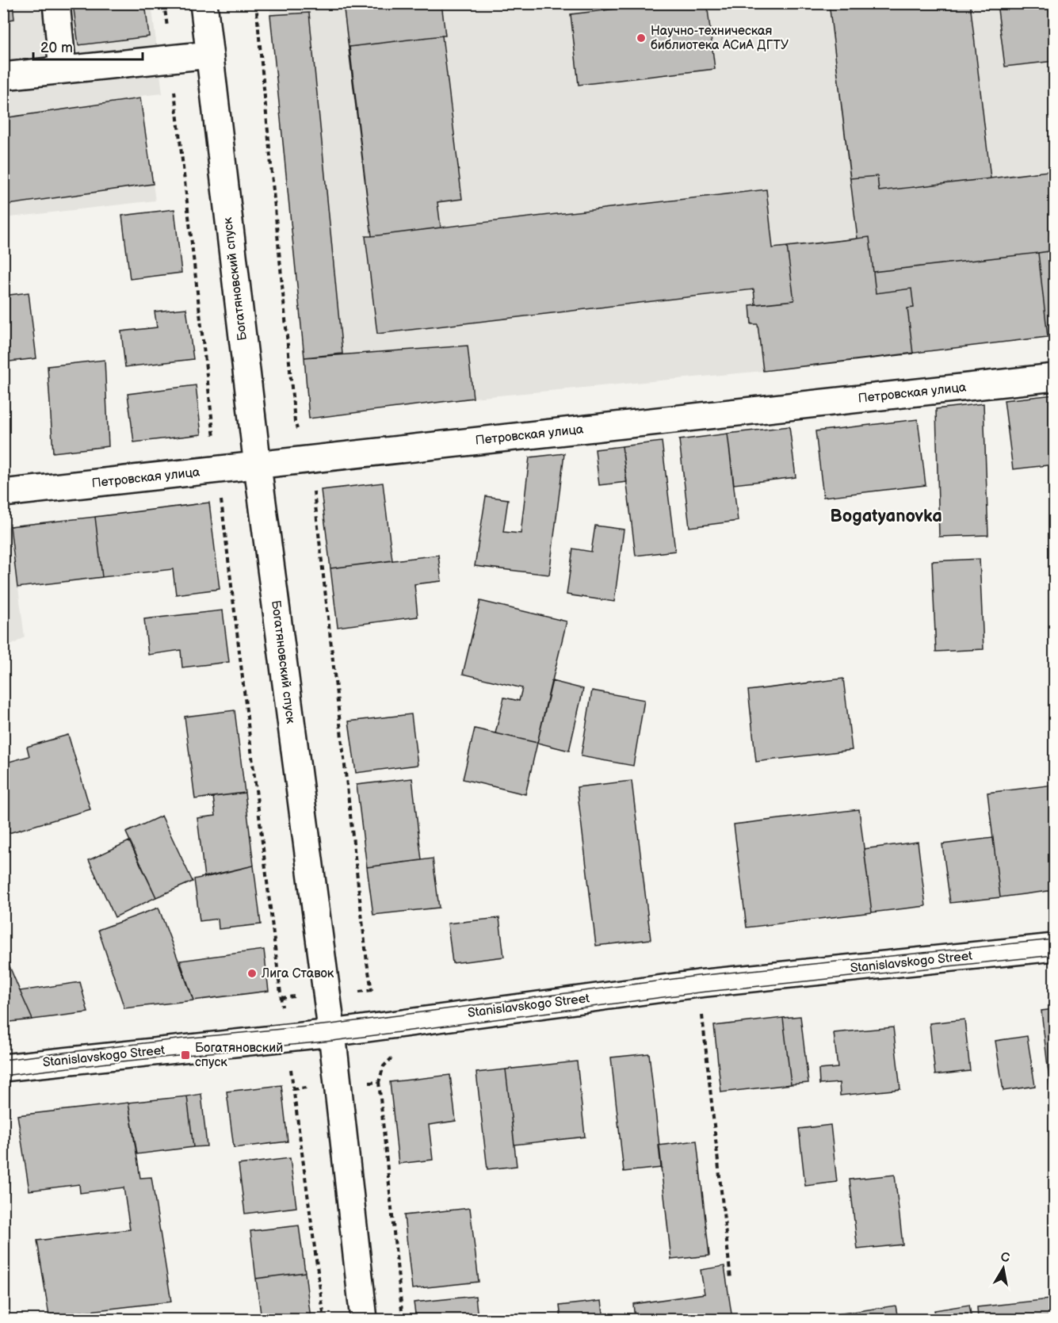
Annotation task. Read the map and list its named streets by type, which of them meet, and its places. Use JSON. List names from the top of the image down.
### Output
{
  "streets": {
    "street": ["Богатяновский спуск", "Петровская улица", "Stanislavskogo Street"]
  },
  "crossings": [
    ["Богатяновский спуск", "Петровская улица"],
    ["Богатяновский спуск", "Stanislavskogo Street"]
  ],
  "districts": ["Bogatyanovka"],
  "places": {
    "other": ["Научно-техническая библиотека АСиА ДГТУ", "Лига Ставок"],
    "transit": ["Богатяновский спуск"]
  },
  "scale_bar": "20 m",
  "north": "top"
}
